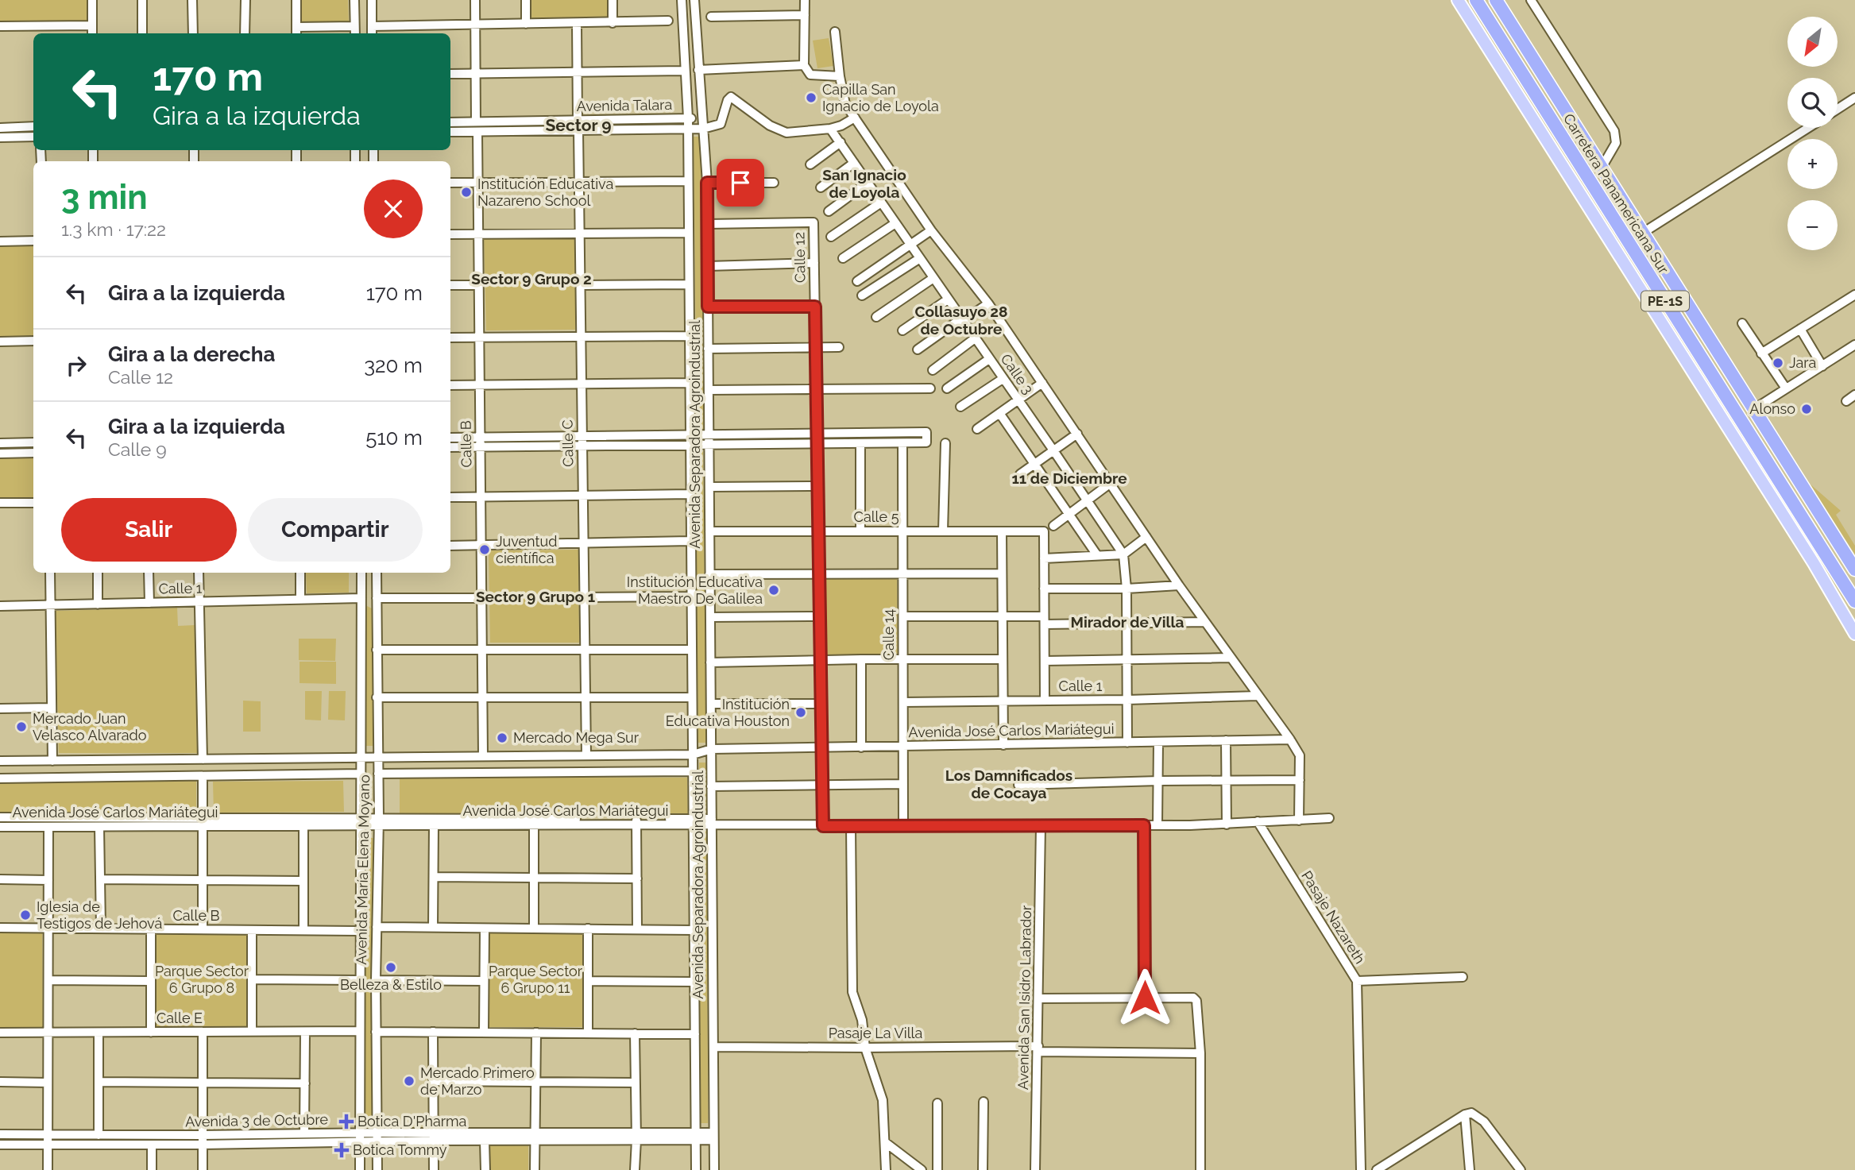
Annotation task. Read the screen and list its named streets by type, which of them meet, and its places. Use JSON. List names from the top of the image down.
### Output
{
  "streets": {
    "highway": ["Carretera Panamericana Sur", "PE-1S"],
    "street": [
      "Avenida Talara",
      "Calle 12",
      "Calle 3",
      "Avenida Separadora Agroindustrial",
      "Calle C",
      "Calle B",
      "Calle 5",
      "Calle 1",
      "Calle 14",
      "Avenida José Carlos Mariátegui",
      "Avenida María Elena Moyano",
      "Pasaje Nazareth",
      "Avenida San Isidro Labrador",
      "Calle E",
      "Pasaje La Villa",
      "Avenida 3 de Octubre"
    ]
  },
  "crossings": [
    ["Avenida Talara", "Avenida Separadora Agroindustrial"],
    ["Avenida Talara", "Calle C"],
    ["Avenida Talara", "Calle B"],
    ["Calle 12", "Avenida Separadora Agroindustrial"],
    ["Calle 12", "Calle 5"],
    ["Calle 12", "Avenida José Carlos Mariátegui"],
    ["Avenida Separadora Agroindustrial", "Calle 5"],
    ["Avenida Separadora Agroindustrial", "Avenida José Carlos Mariátegui"],
    ["Avenida Separadora Agroindustrial", "Pasaje La Villa"],
    ["Avenida Separadora Agroindustrial", "Avenida 3 de Octubre"],
    ["Calle C", "Avenida José Carlos Mariátegui"],
    ["Calle B", "Avenida José Carlos Mariátegui"],
    ["Calle B", "Avenida María Elena Moyano"],
    ["Calle 5", "Calle 14"],
    ["Calle 1", "Calle 14"],
    ["Calle 1", "Avenida María Elena Moyano"],
    ["Calle 14", "Avenida José Carlos Mariátegui"],
    ["Avenida José Carlos Mariátegui", "Avenida María Elena Moyano"],
    ["Avenida José Carlos Mariátegui", "Pasaje Nazareth"],
    ["Avenida José Carlos Mariátegui", "Avenida San Isidro Labrador"],
    ["Avenida María Elena Moyano", "Calle E"],
    ["Avenida María Elena Moyano", "Avenida 3 de Octubre"],
    ["Avenida San Isidro Labrador", "Pasaje La Villa"]
  ],
  "districts": [
    "Sector 9",
    "San Ignacio de Loyola",
    "Sector 9 Grupo 2",
    "Collasuyo 28 de Octubre",
    "11 de Diciembre",
    "Sector 9 Grupo 1",
    "Mirador de Villa",
    "Los Damnificados de Cocaya"
  ],
  "parks": ["Parque Sector 6 Grupo 8", "Parque Sector 6 Grupo 11"],
  "places": {
    "other": [
      "Capilla San Ignacio de Loyola",
      "Institución Educativa Nazareno School",
      "Jara",
      "Alonso",
      "Juventud científica",
      "Institución Educativa Maestro De Galilea",
      "Institución Educativa Houston",
      "Mercado Juan Velasco Alvarado",
      "Mercado Mega Sur",
      "Iglesia de Testigos de Jehová",
      "Belleza & Estilo",
      "Mercado Primero de Marzo"
    ],
    "health": ["Botica D'Pharma", "Botica Tommy"]
  },
  "north": "bottom left",
  "page": {
    "map_buttons": ["+", "−"],
    "turn": ["170 m", "Gira a la izquierda"],
    "heading": ["3 min", "1.3 km · 17:22"],
    "list": [
      {
        "name": "Gira a la izquierda",
        "value": "170 m"
      },
      {
        "name": "Gira a la derecha",
        "note": "Calle 12",
        "value": "320 m"
      },
      {
        "name": "Gira a la izquierda",
        "note": "Calle 9",
        "value": "510 m"
      }
    ],
    "buttons": ["Salir", "Compartir"]
  }
}
